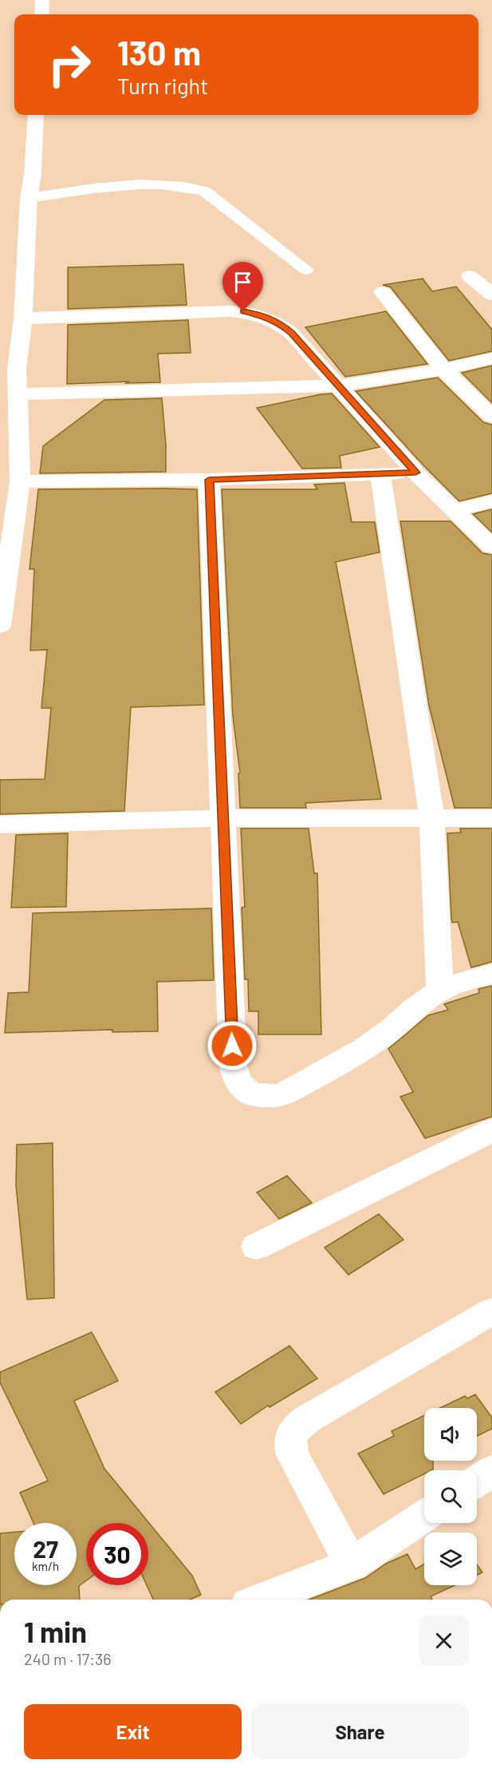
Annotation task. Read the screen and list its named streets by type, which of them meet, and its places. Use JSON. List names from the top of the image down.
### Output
{
  "page": {
    "turn": ["130 m", "Turn right"],
    "speed": "27 km/h",
    "limit": "30",
    "heading": ["1 min", "240 m · 17:36"],
    "buttons": ["Exit", "Share"]
  }
}
